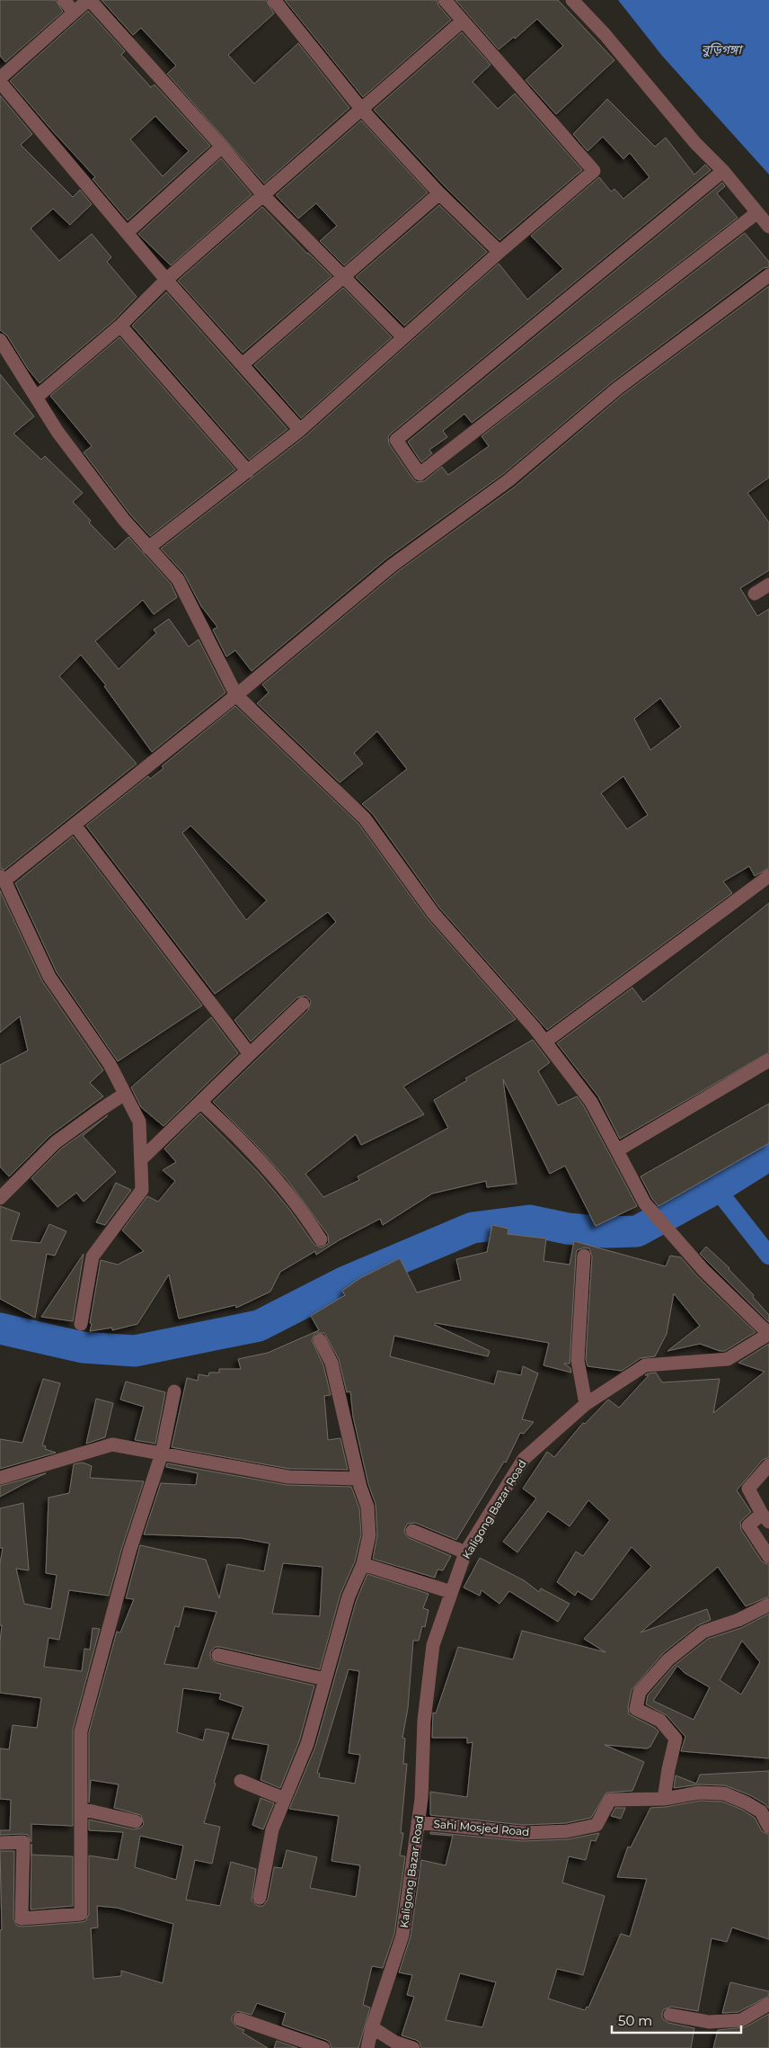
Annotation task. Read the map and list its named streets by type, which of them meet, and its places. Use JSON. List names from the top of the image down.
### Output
{
  "streets": {
    "street": ["Kaligong Bazar Road", "Sahi Mosjed Road"]
  },
  "crossings": [
    ["Kaligong Bazar Road", "Sahi Mosjed Road"]
  ],
  "water": ["বুড়িগঙ্গা"],
  "scale_bar": "50 m"
}
